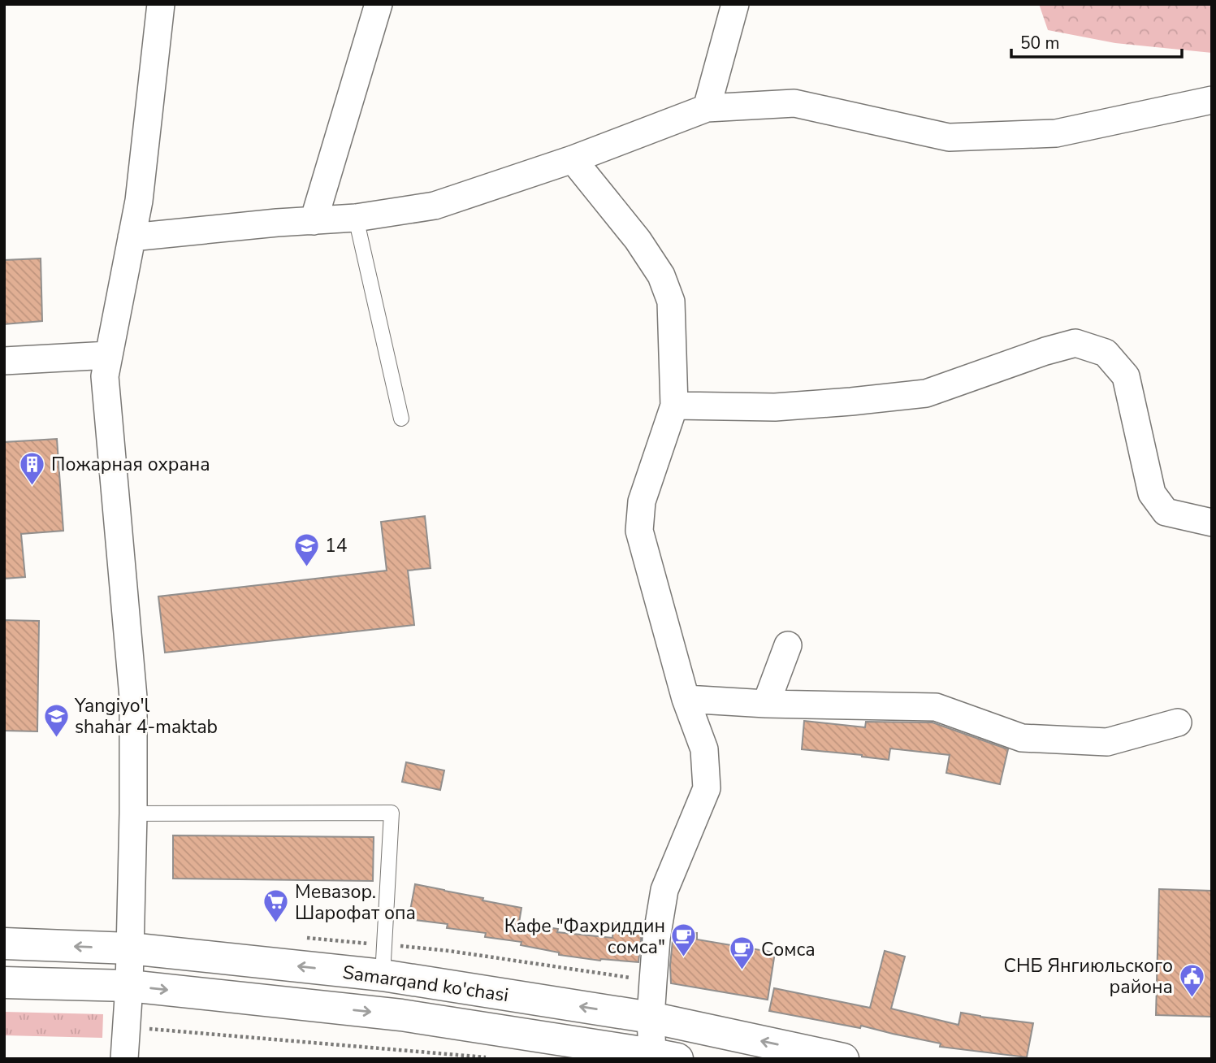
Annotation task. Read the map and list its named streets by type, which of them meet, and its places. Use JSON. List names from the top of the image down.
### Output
{
  "streets": {
    "main road": ["Samarqand ko'chasi"]
  },
  "places": {
    "building": ["Пожарная охрана"],
    "school or university": ["14", "Yangiyo'l shahar 4-maktab"],
    "supermarket": ["Мевазор. Шарофат опа"],
    "cafe": ["Кафе \"Фахриддин сомса\"", "Сомса"],
    "public building": ["СНБ Янгиюльского района"]
  },
  "scale_bar": "50 m"
}
